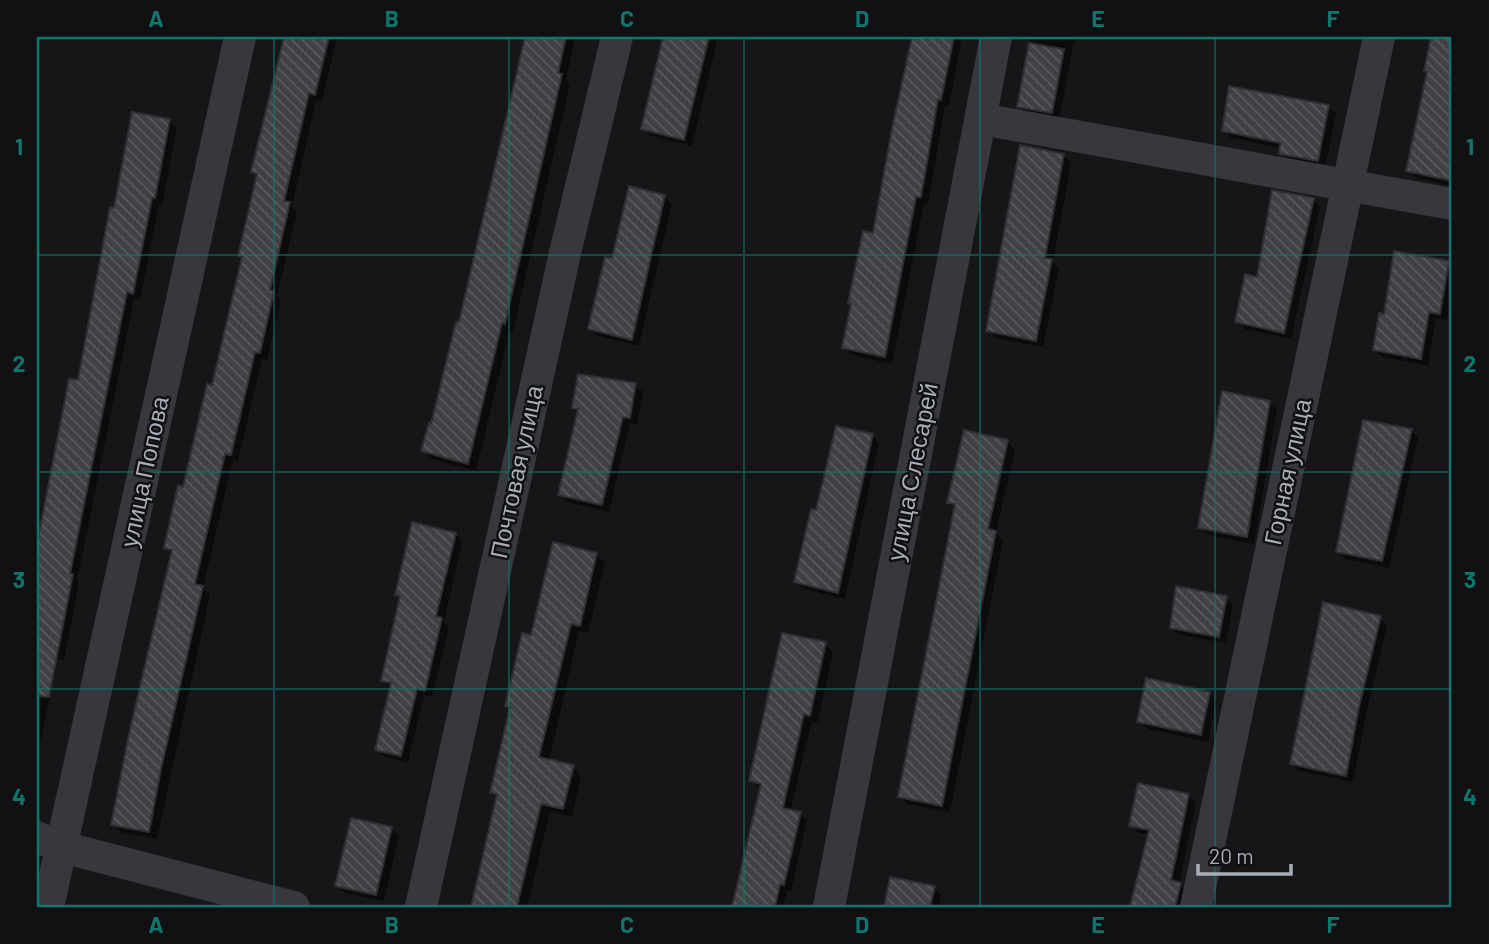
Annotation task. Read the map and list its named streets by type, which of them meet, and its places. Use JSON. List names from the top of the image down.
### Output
{
  "streets": {
    "street": [
      "улица Попова",
      "Почтовая улица",
      "улица Слесарей",
      "Горная улица"
    ]
  },
  "scale_bar": "20 m",
  "grid": {
    "columns": [
      "A",
      "B",
      "C",
      "D",
      "E",
      "F"
    ],
    "rows": [
      "1",
      "2",
      "3",
      "4"
    ]
  }
}
